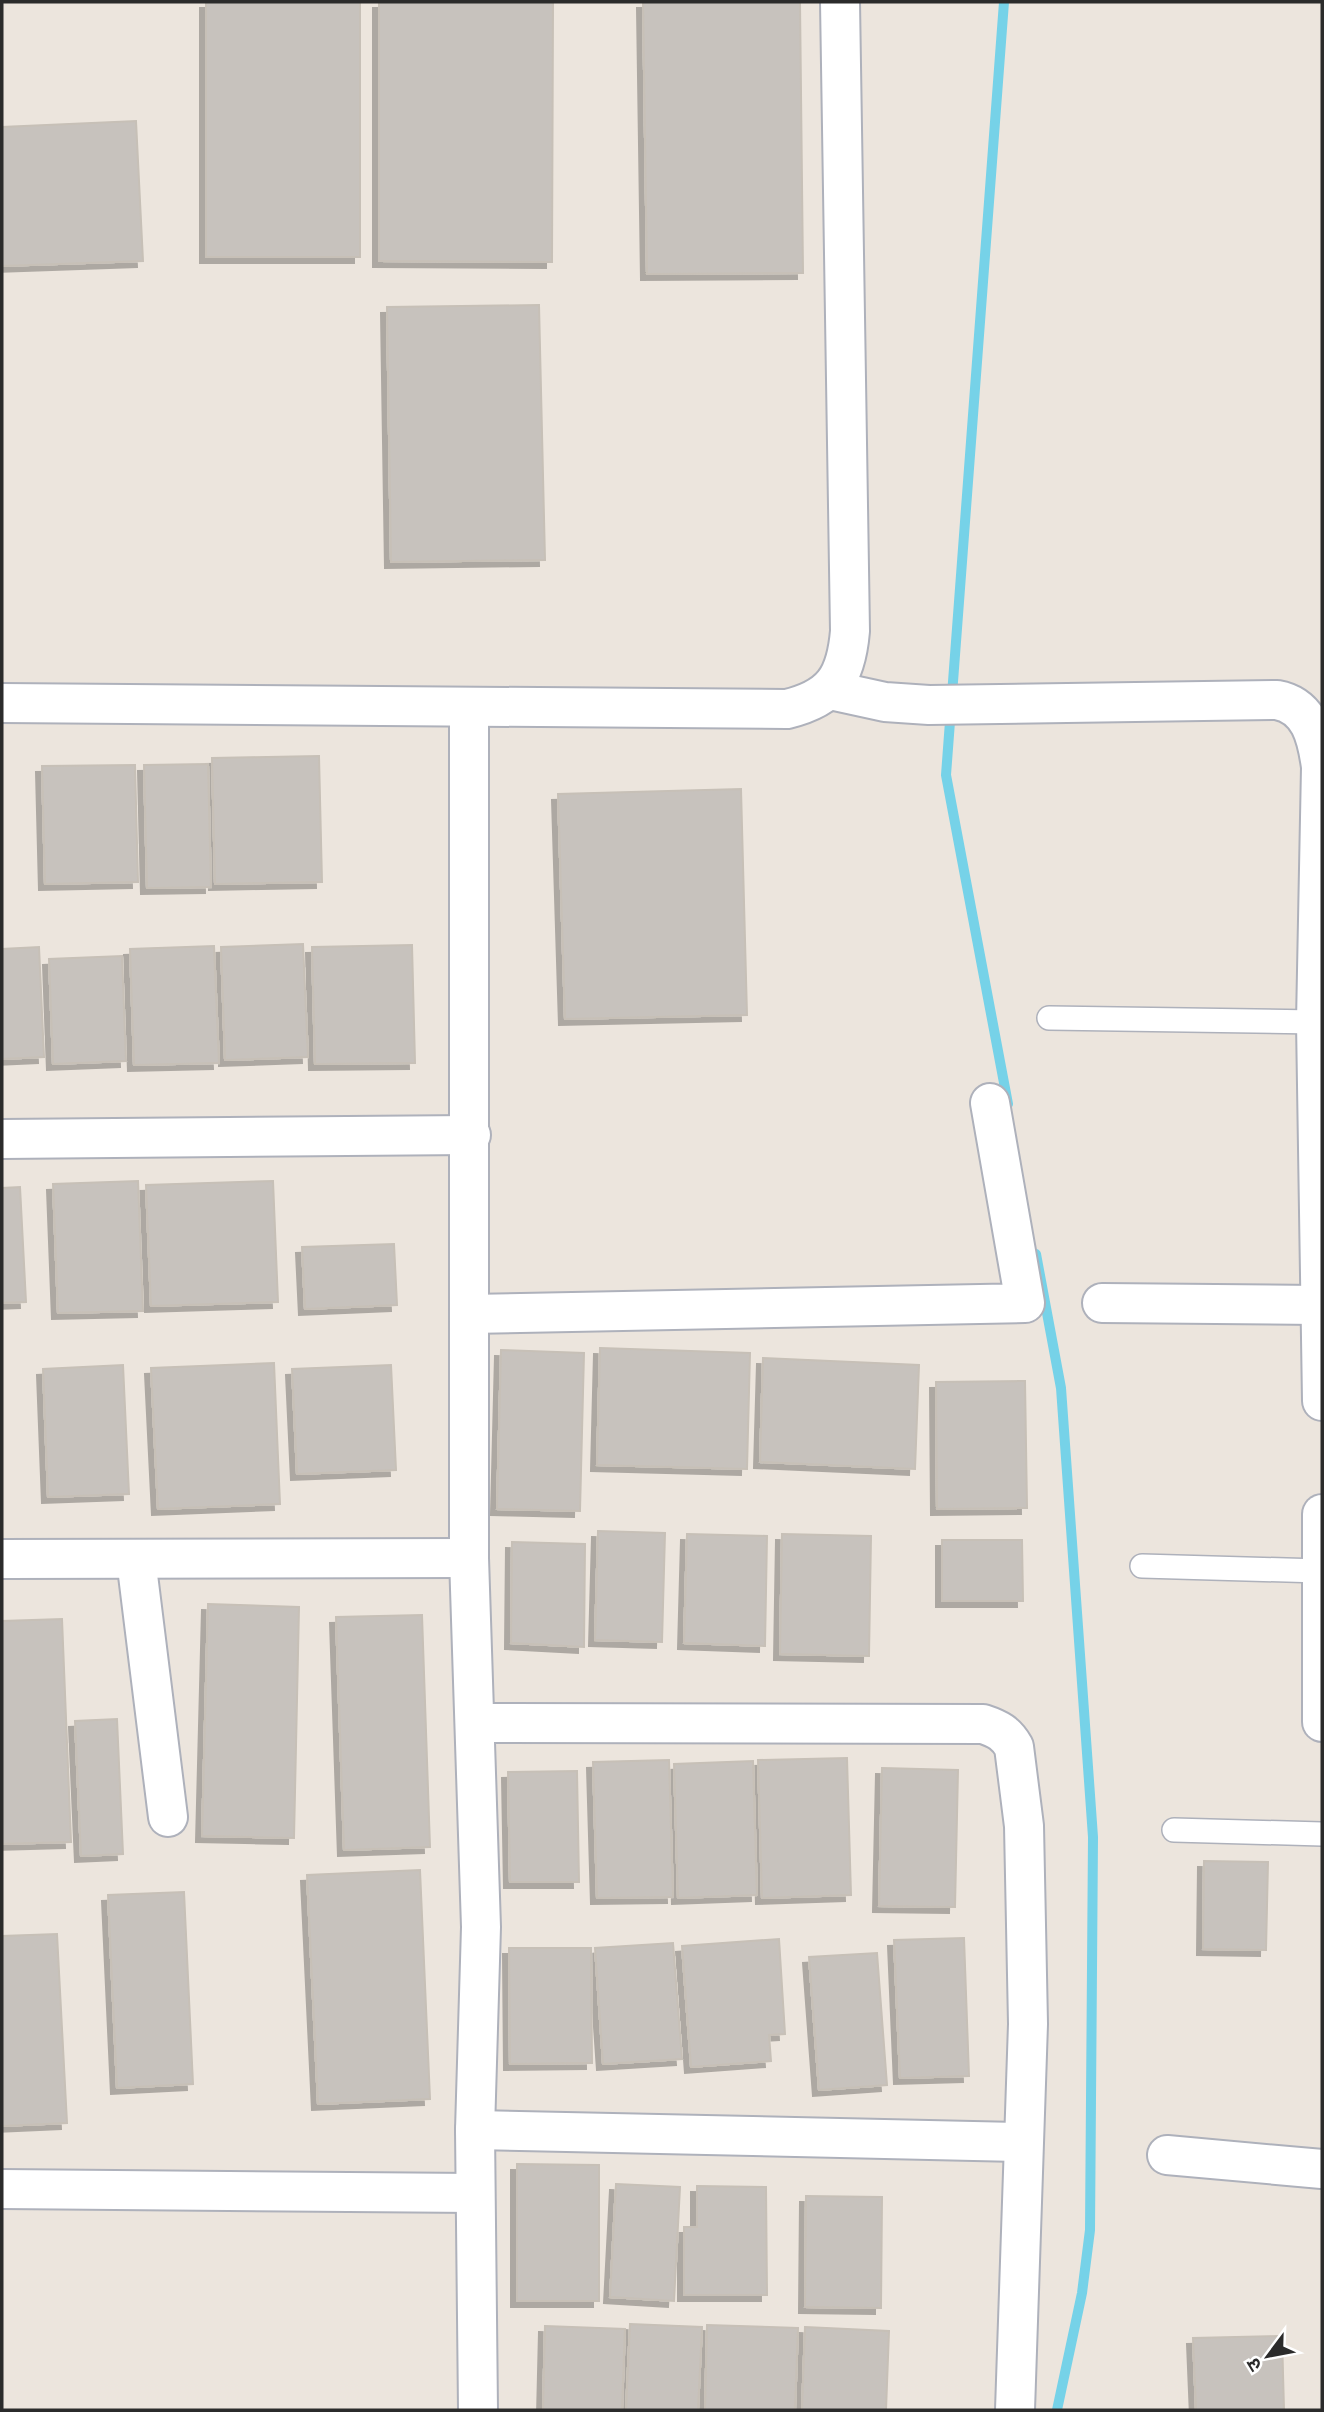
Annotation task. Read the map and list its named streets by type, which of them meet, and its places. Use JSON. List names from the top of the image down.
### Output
{
  "north": "bottom left"
}
